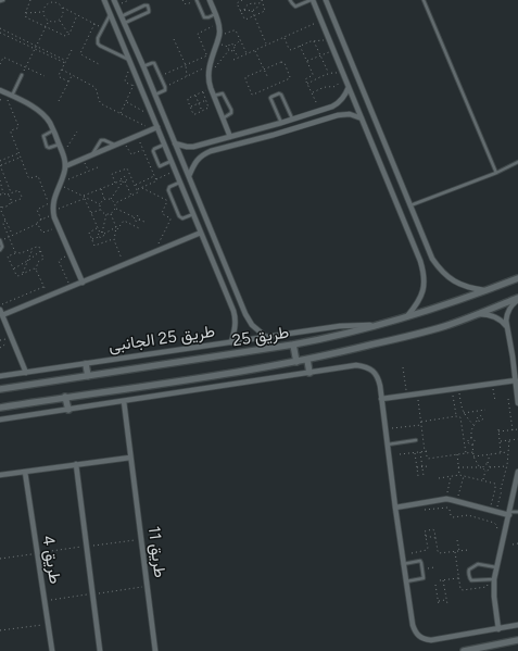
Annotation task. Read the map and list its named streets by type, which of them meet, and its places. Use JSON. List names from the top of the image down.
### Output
{
  "streets": {
    "street": [
      "طريق 25",
      "طريق 25 الجانبى",
      "طريق 11",
      "طريق 4"
    ]
  },
  "crossings": [
    ["طريق 25", "طريق 25 الجانبى"]
  ]
}
